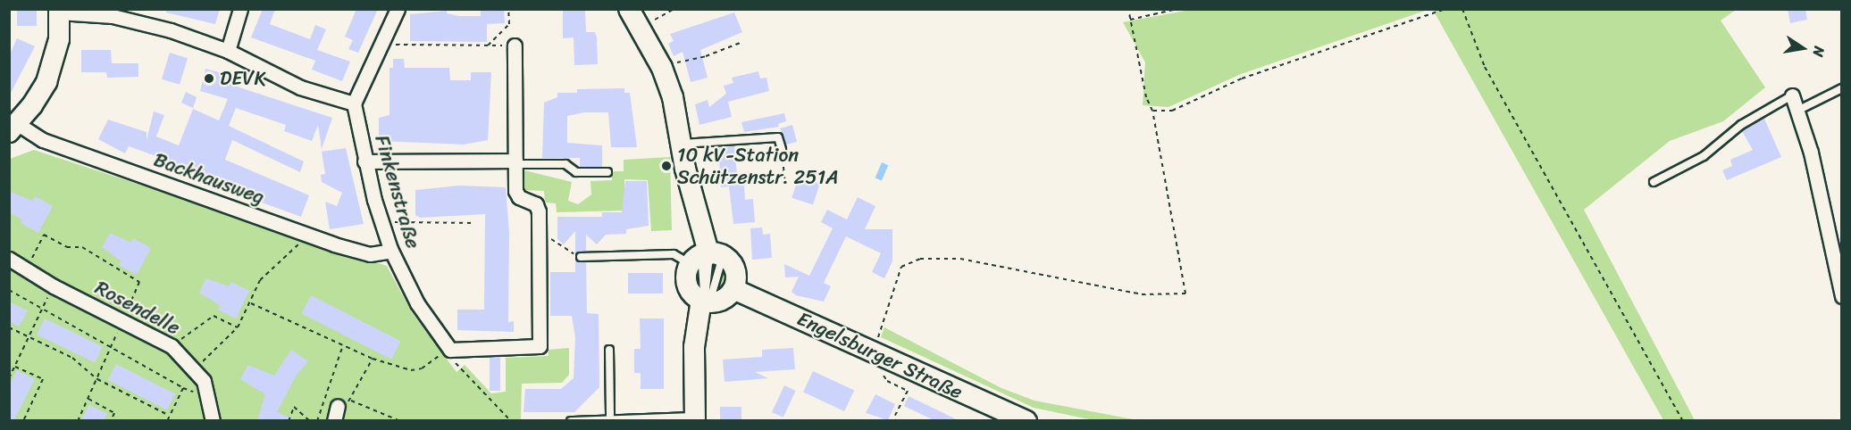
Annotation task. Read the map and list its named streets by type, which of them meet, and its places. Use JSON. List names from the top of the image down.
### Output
{
  "streets": {
    "street": [
      "Backhausweg",
      "Finkenstraße",
      "Rosendelle",
      "Engelsburger Straße"
    ]
  },
  "crossings": [
    ["Backhausweg", "Finkenstraße"]
  ],
  "places": ["DEVK", "10 kV-Station Schützenstr. 251A"],
  "north": "right"
}
